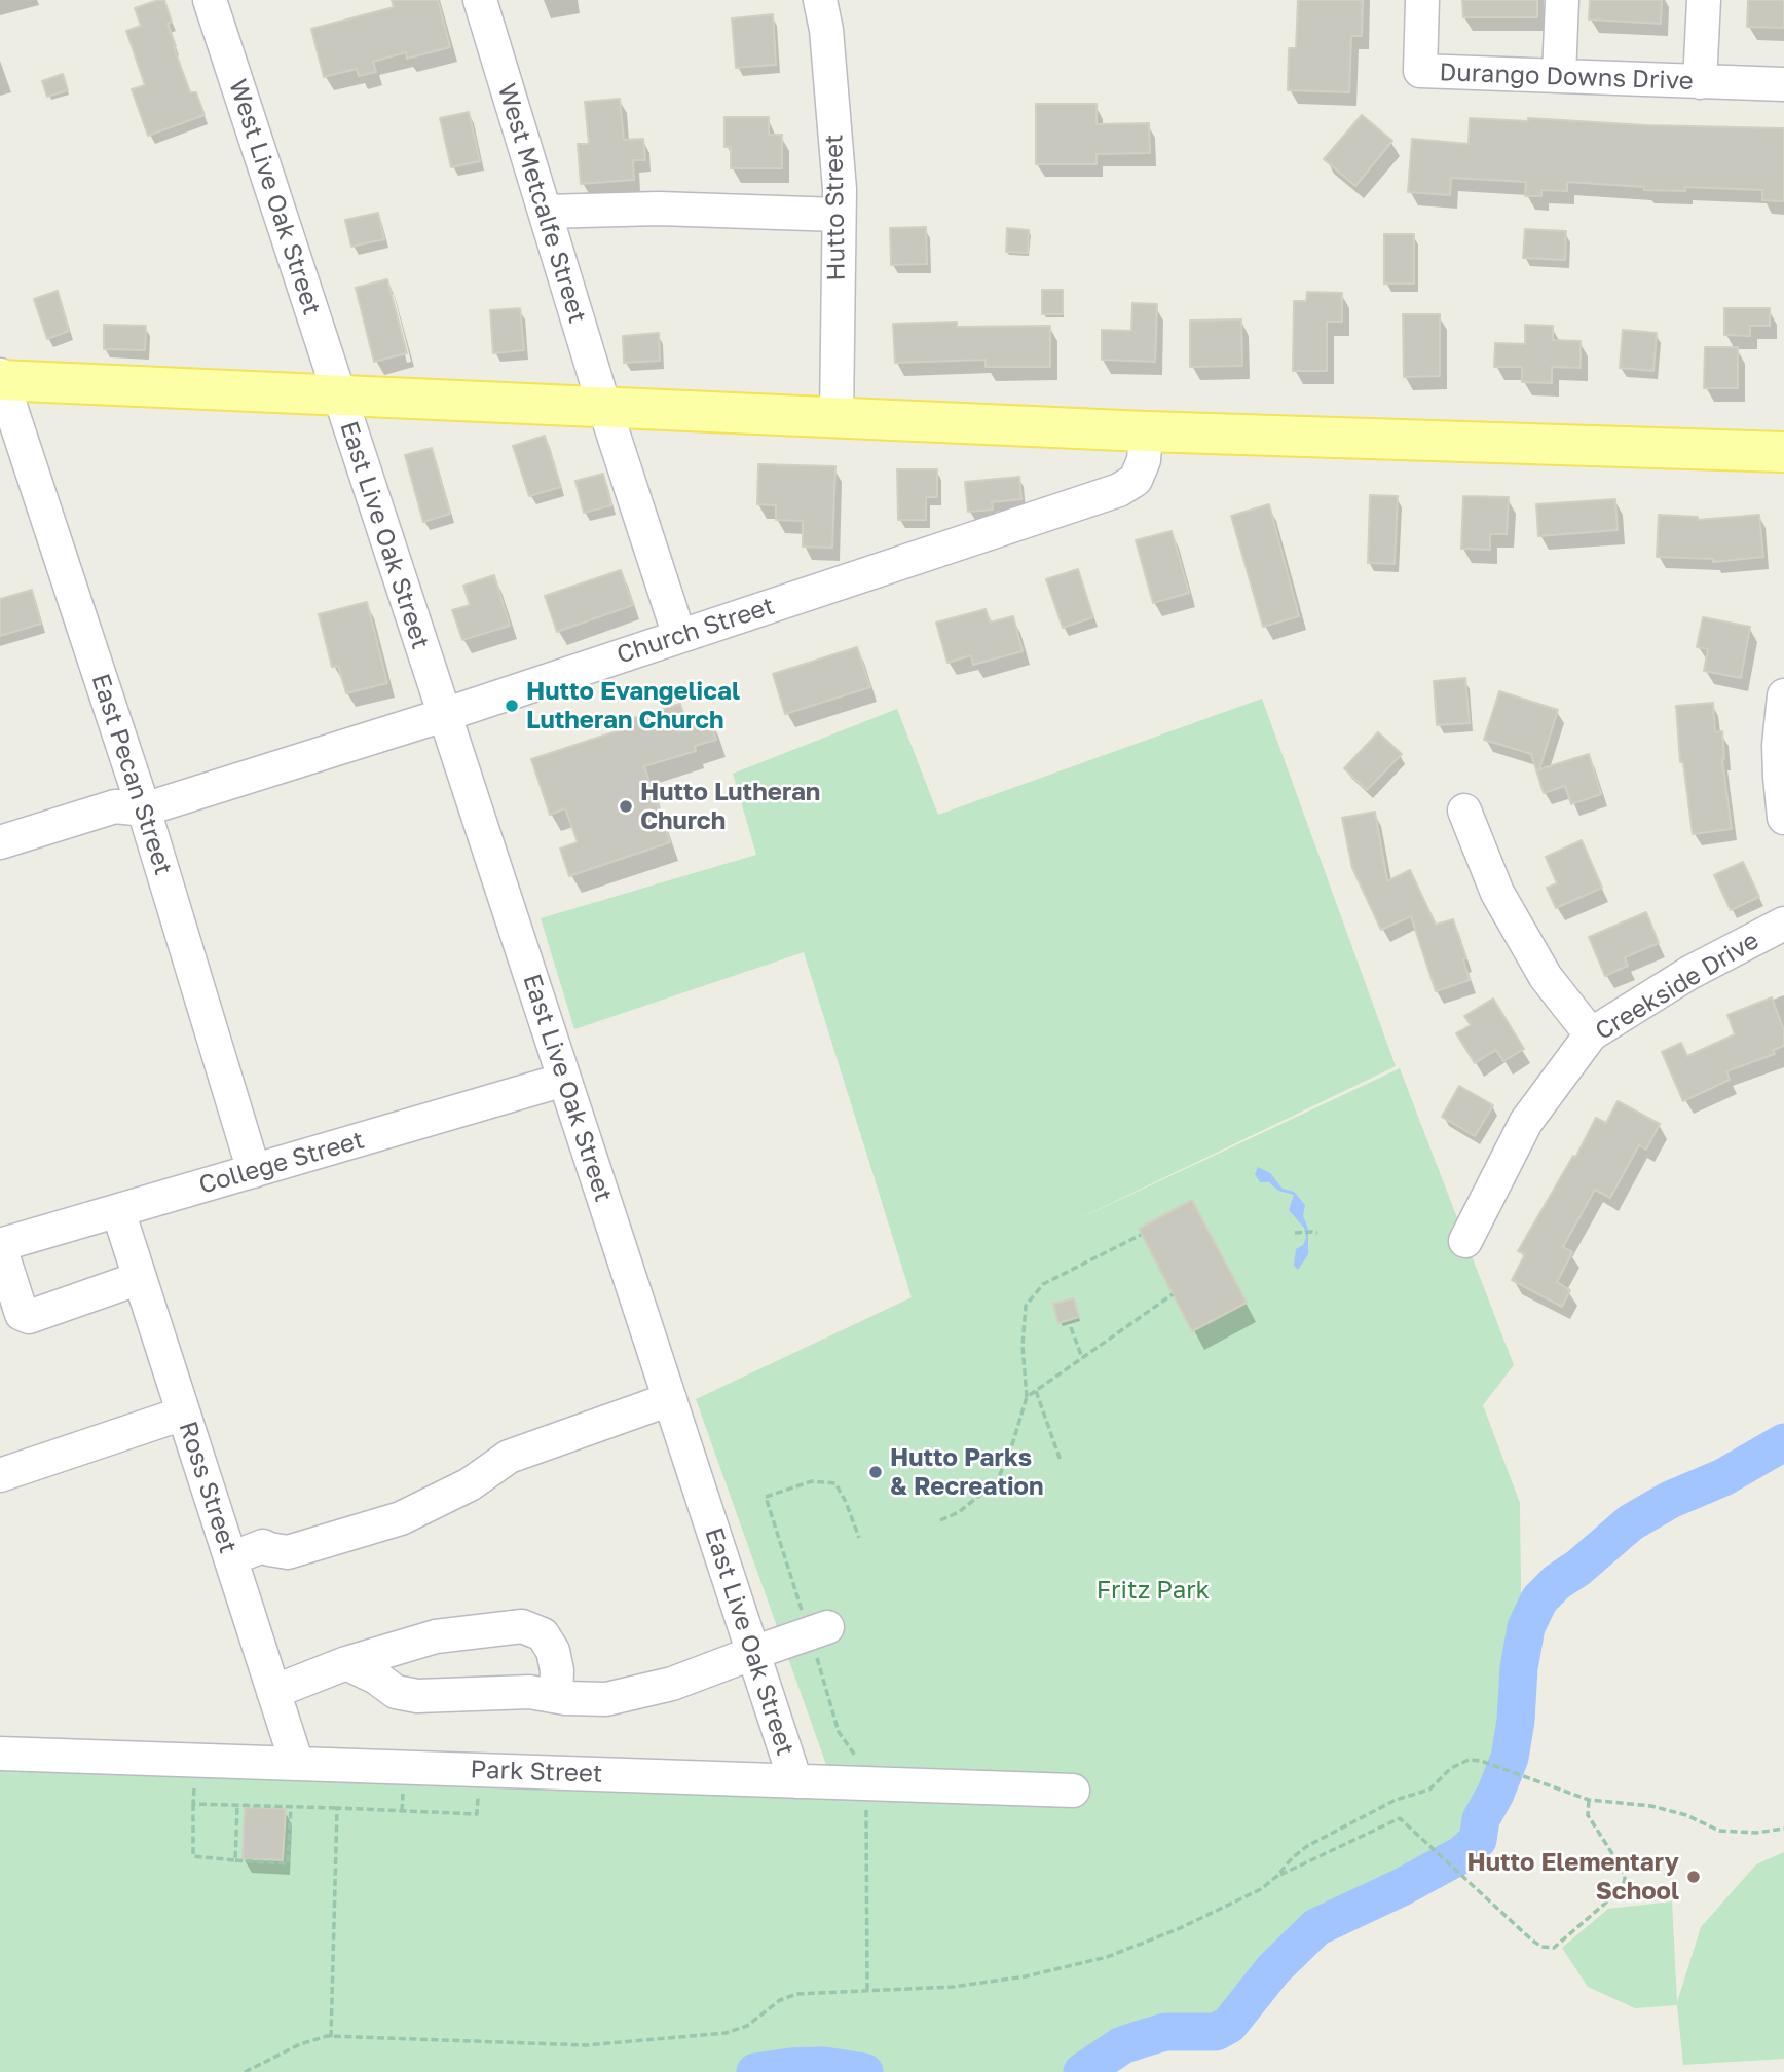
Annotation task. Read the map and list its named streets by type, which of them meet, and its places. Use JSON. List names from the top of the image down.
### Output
{
  "streets": {
    "street": [
      "Durango Downs Drive",
      "West Live Oak Street",
      "West Metcalfe Street",
      "Hutto Street",
      "East Live Oak Street",
      "Church Street",
      "East Pecan Street",
      "Creekside Drive",
      "College Street",
      "Ross Street",
      "Park Street"
    ]
  },
  "crossings": [
    ["West Live Oak Street", "East Live Oak Street"],
    ["West Metcalfe Street", "Church Street"],
    ["East Live Oak Street", "Church Street"],
    ["East Live Oak Street", "College Street"],
    ["East Live Oak Street", "Park Street"],
    ["Church Street", "East Pecan Street"],
    ["East Pecan Street", "College Street"],
    ["College Street", "Ross Street"],
    ["Ross Street", "Park Street"]
  ],
  "parks": ["Fritz Park"],
  "places": [
    "Hutto Evangelical Lutheran Church",
    "Hutto Lutheran Church",
    "Hutto Parks & Recreation",
    "Hutto Elementary School"
  ]
}
